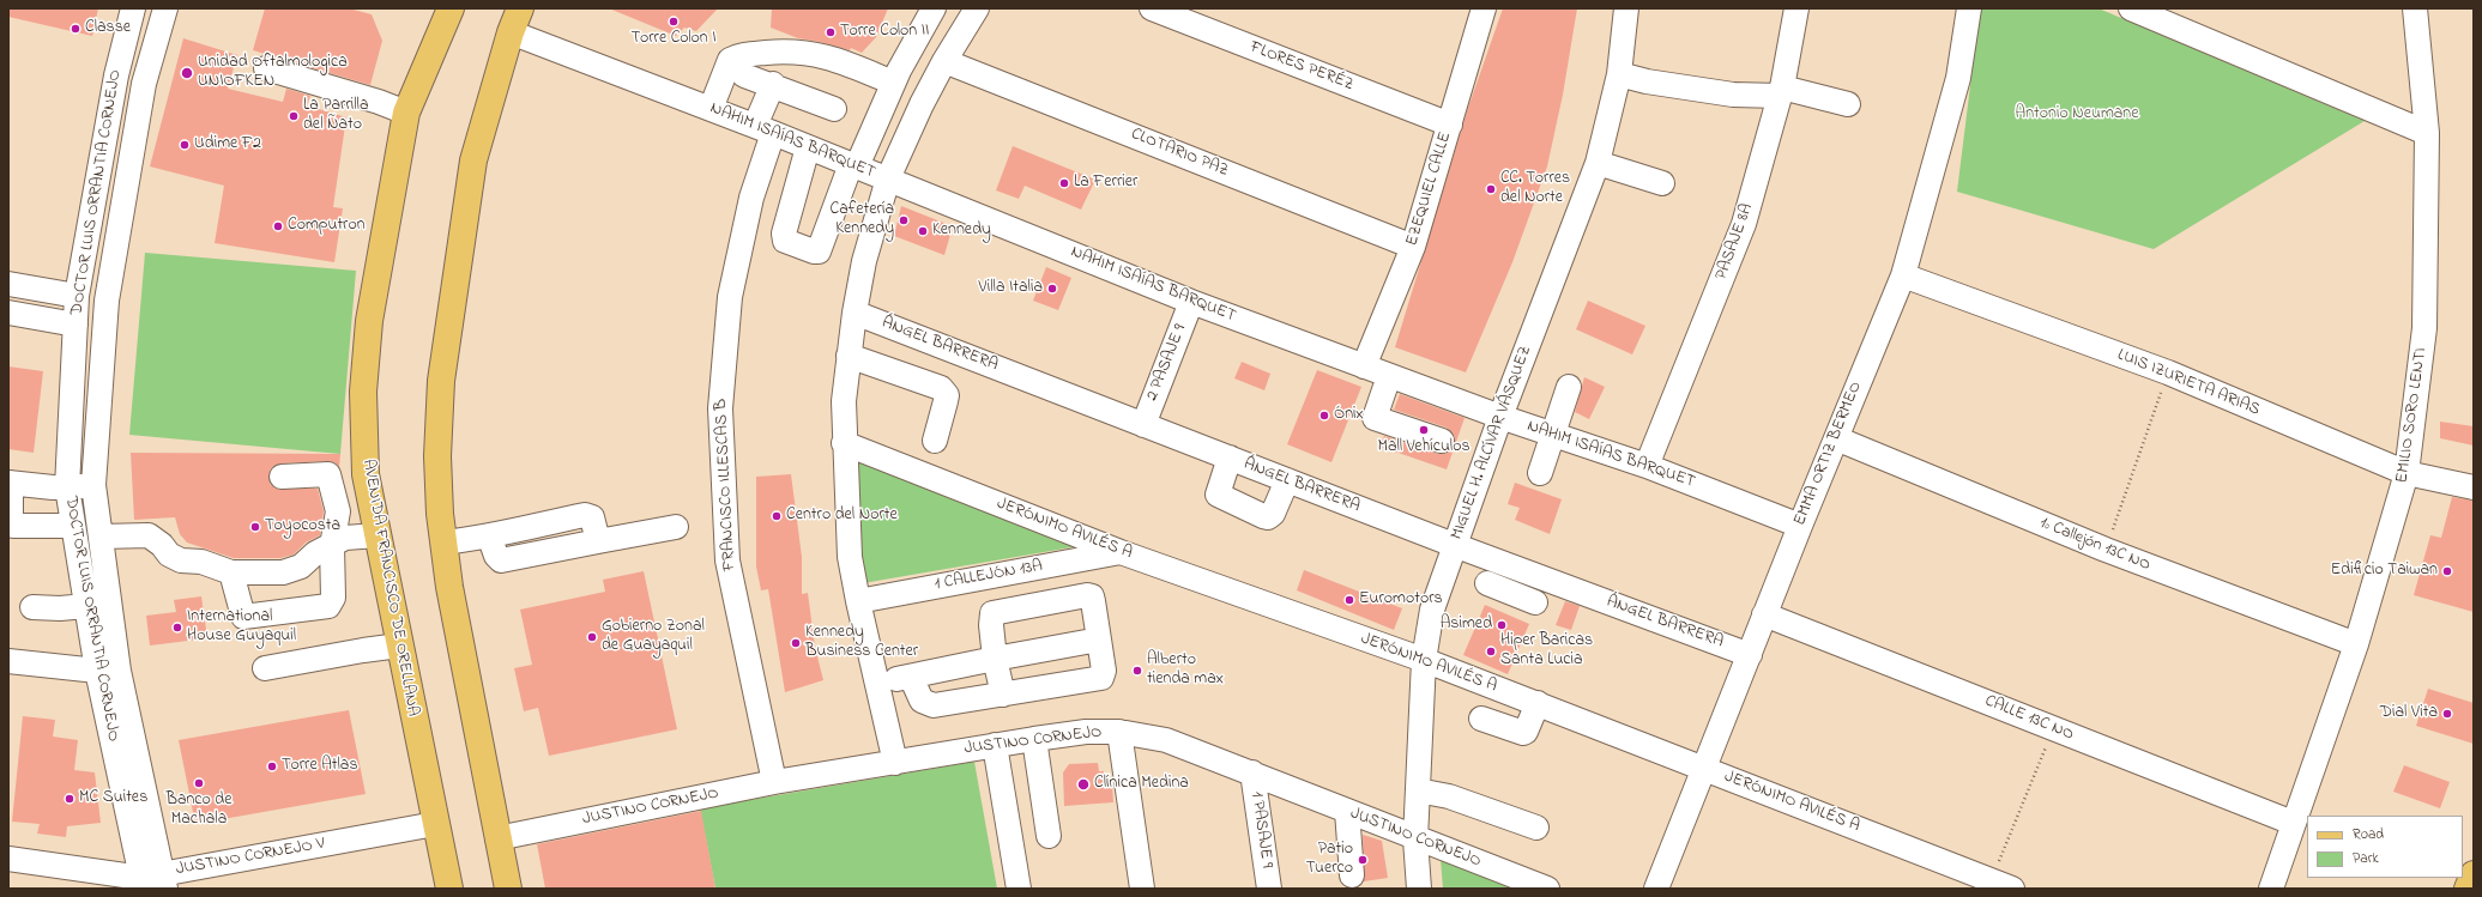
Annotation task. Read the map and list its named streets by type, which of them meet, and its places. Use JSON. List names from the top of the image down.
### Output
{
  "streets": {
    "main road": ["AVENIDA FRANCISCO DE ORELLANA"],
    "street": [
      "FLORES PERÉZ",
      "NAHIM ISAÍAS BARQUET",
      "CLOTARIO PAZ",
      "EZEQUIEL CALLE",
      "DOCTOR LUIS ORRANTIA CORNEJO",
      "PASAJE 8A",
      "ÁNGEL BARRERA",
      "2 PASAJE 9",
      "LUIS IZURIETA ARIAS",
      "EMILIO SORO LENTI",
      "MIGUEL H. ALCÍVAR VÁSQUEZ",
      "EMMA ORTIZ BERMEO",
      "FRANCISCO ILLESCAS B",
      "JERÓNIMO AVILÉS A",
      "1º Callejón 13C NO",
      "1 CALLEJÓN 13A",
      "CALLE 13C NO",
      "JUSTINO CORNEJO",
      "1 PASAJE 9",
      "JUSTINO CORNEJO V"
    ]
  },
  "crossings": [
    ["FLORES PERÉZ", "EZEQUIEL CALLE"],
    ["NAHIM ISAÍAS BARQUET", "EZEQUIEL CALLE"],
    ["NAHIM ISAÍAS BARQUET", "PASAJE 8A"],
    ["NAHIM ISAÍAS BARQUET", "2 PASAJE 9"],
    ["NAHIM ISAÍAS BARQUET", "MIGUEL H. ALCÍVAR VÁSQUEZ"],
    ["NAHIM ISAÍAS BARQUET", "EMMA ORTIZ BERMEO"],
    ["NAHIM ISAÍAS BARQUET", "FRANCISCO ILLESCAS B"],
    ["CLOTARIO PAZ", "EZEQUIEL CALLE"],
    ["DOCTOR LUIS ORRANTIA CORNEJO", "JUSTINO CORNEJO V"],
    ["ÁNGEL BARRERA", "2 PASAJE 9"],
    ["ÁNGEL BARRERA", "MIGUEL H. ALCÍVAR VÁSQUEZ"],
    ["ÁNGEL BARRERA", "EMMA ORTIZ BERMEO"],
    ["LUIS IZURIETA ARIAS", "EMILIO SORO LENTI"],
    ["LUIS IZURIETA ARIAS", "EMMA ORTIZ BERMEO"],
    ["EMILIO SORO LENTI", "1º Callejón 13C NO"],
    ["EMILIO SORO LENTI", "CALLE 13C NO"],
    ["MIGUEL H. ALCÍVAR VÁSQUEZ", "JERÓNIMO AVILÉS A"],
    ["MIGUEL H. ALCÍVAR VÁSQUEZ", "JUSTINO CORNEJO"],
    ["EMMA ORTIZ BERMEO", "JERÓNIMO AVILÉS A"],
    ["EMMA ORTIZ BERMEO", "1º Callejón 13C NO"],
    ["EMMA ORTIZ BERMEO", "CALLE 13C NO"],
    ["FRANCISCO ILLESCAS B", "JUSTINO CORNEJO"],
    ["JERÓNIMO AVILÉS A", "1 CALLEJÓN 13A"],
    ["AVENIDA FRANCISCO DE ORELLANA", "JUSTINO CORNEJO V"],
    ["JUSTINO CORNEJO", "1 PASAJE 9"]
  ],
  "parks": ["Antonio Neumane"],
  "places": [
    "Torre Colon I",
    "Classe",
    "Torre Colon II",
    "Unidad Oftalmologica UNIOFKEN",
    "La Parrilla del Ñato",
    "Udime F2",
    "La Ferrier",
    "CC. Torres del Norte",
    "Cafetería Kennedy",
    "Computron",
    "Kennedy",
    "Villa Italia",
    "Ónix",
    "Mall Vehículos",
    "Centro del Norte",
    "Toyocosta",
    "Edificio Taiwan",
    "Euromotors",
    "Asimed",
    "International House Guyaquil",
    "Gobierno Zonal de Guayaquil",
    "Kennedy Business Center",
    "Hiper Baricas Santa Lucia",
    "Alberto tienda max",
    "Dial Vita",
    "Torre Atlas",
    "Banco de Machala",
    "Clínica Medina",
    "MC Suites",
    "Patio Tuerco"
  ],
  "legend": ["Road", "Park"]
}
